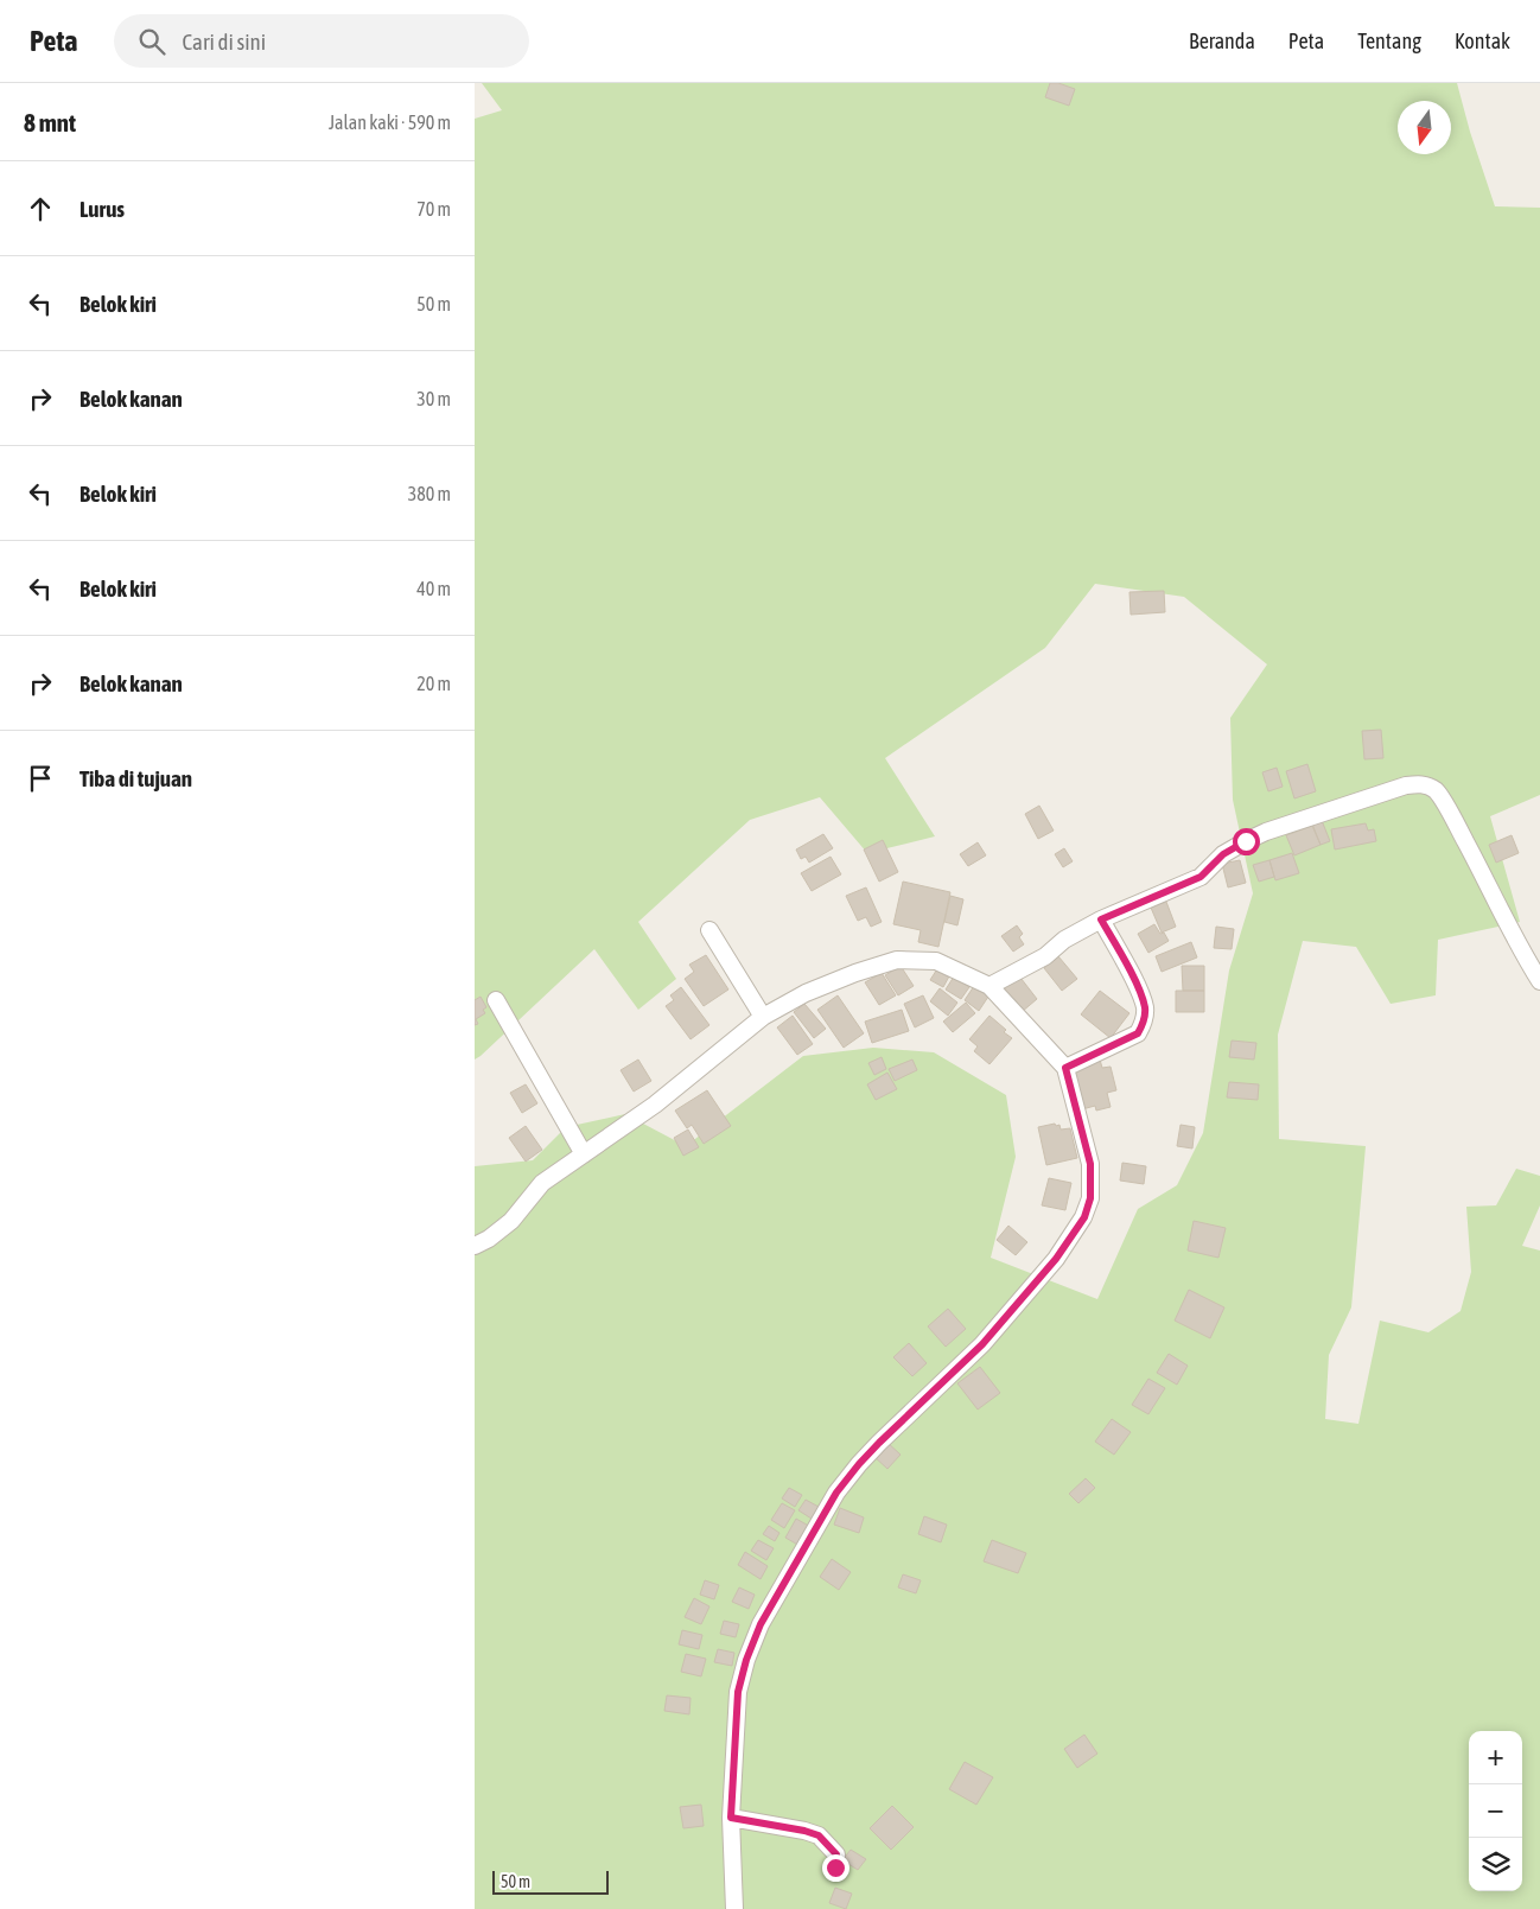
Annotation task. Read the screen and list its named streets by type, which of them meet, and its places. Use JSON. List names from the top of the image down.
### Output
{
  "scale_bar": "50 m",
  "north": "bottom",
  "page": {
    "header": "Peta",
    "search": "Cari di sini",
    "nav": [
      "Beranda",
      "Peta",
      "Tentang",
      "Kontak"
    ],
    "heading": ["8 mnt", "Jalan kaki · 590 m"],
    "list": [
      ["Lurus", "70 m"],
      ["Belok kiri", "50 m"],
      ["Belok kanan", "30 m"],
      ["Belok kiri", "380 m"],
      ["Belok kiri", "40 m"],
      ["Belok kanan", "20 m"],
      "Tiba di tujuan"
    ],
    "map_buttons": ["+", "−"],
    "scale": "50 m"
  }
}
